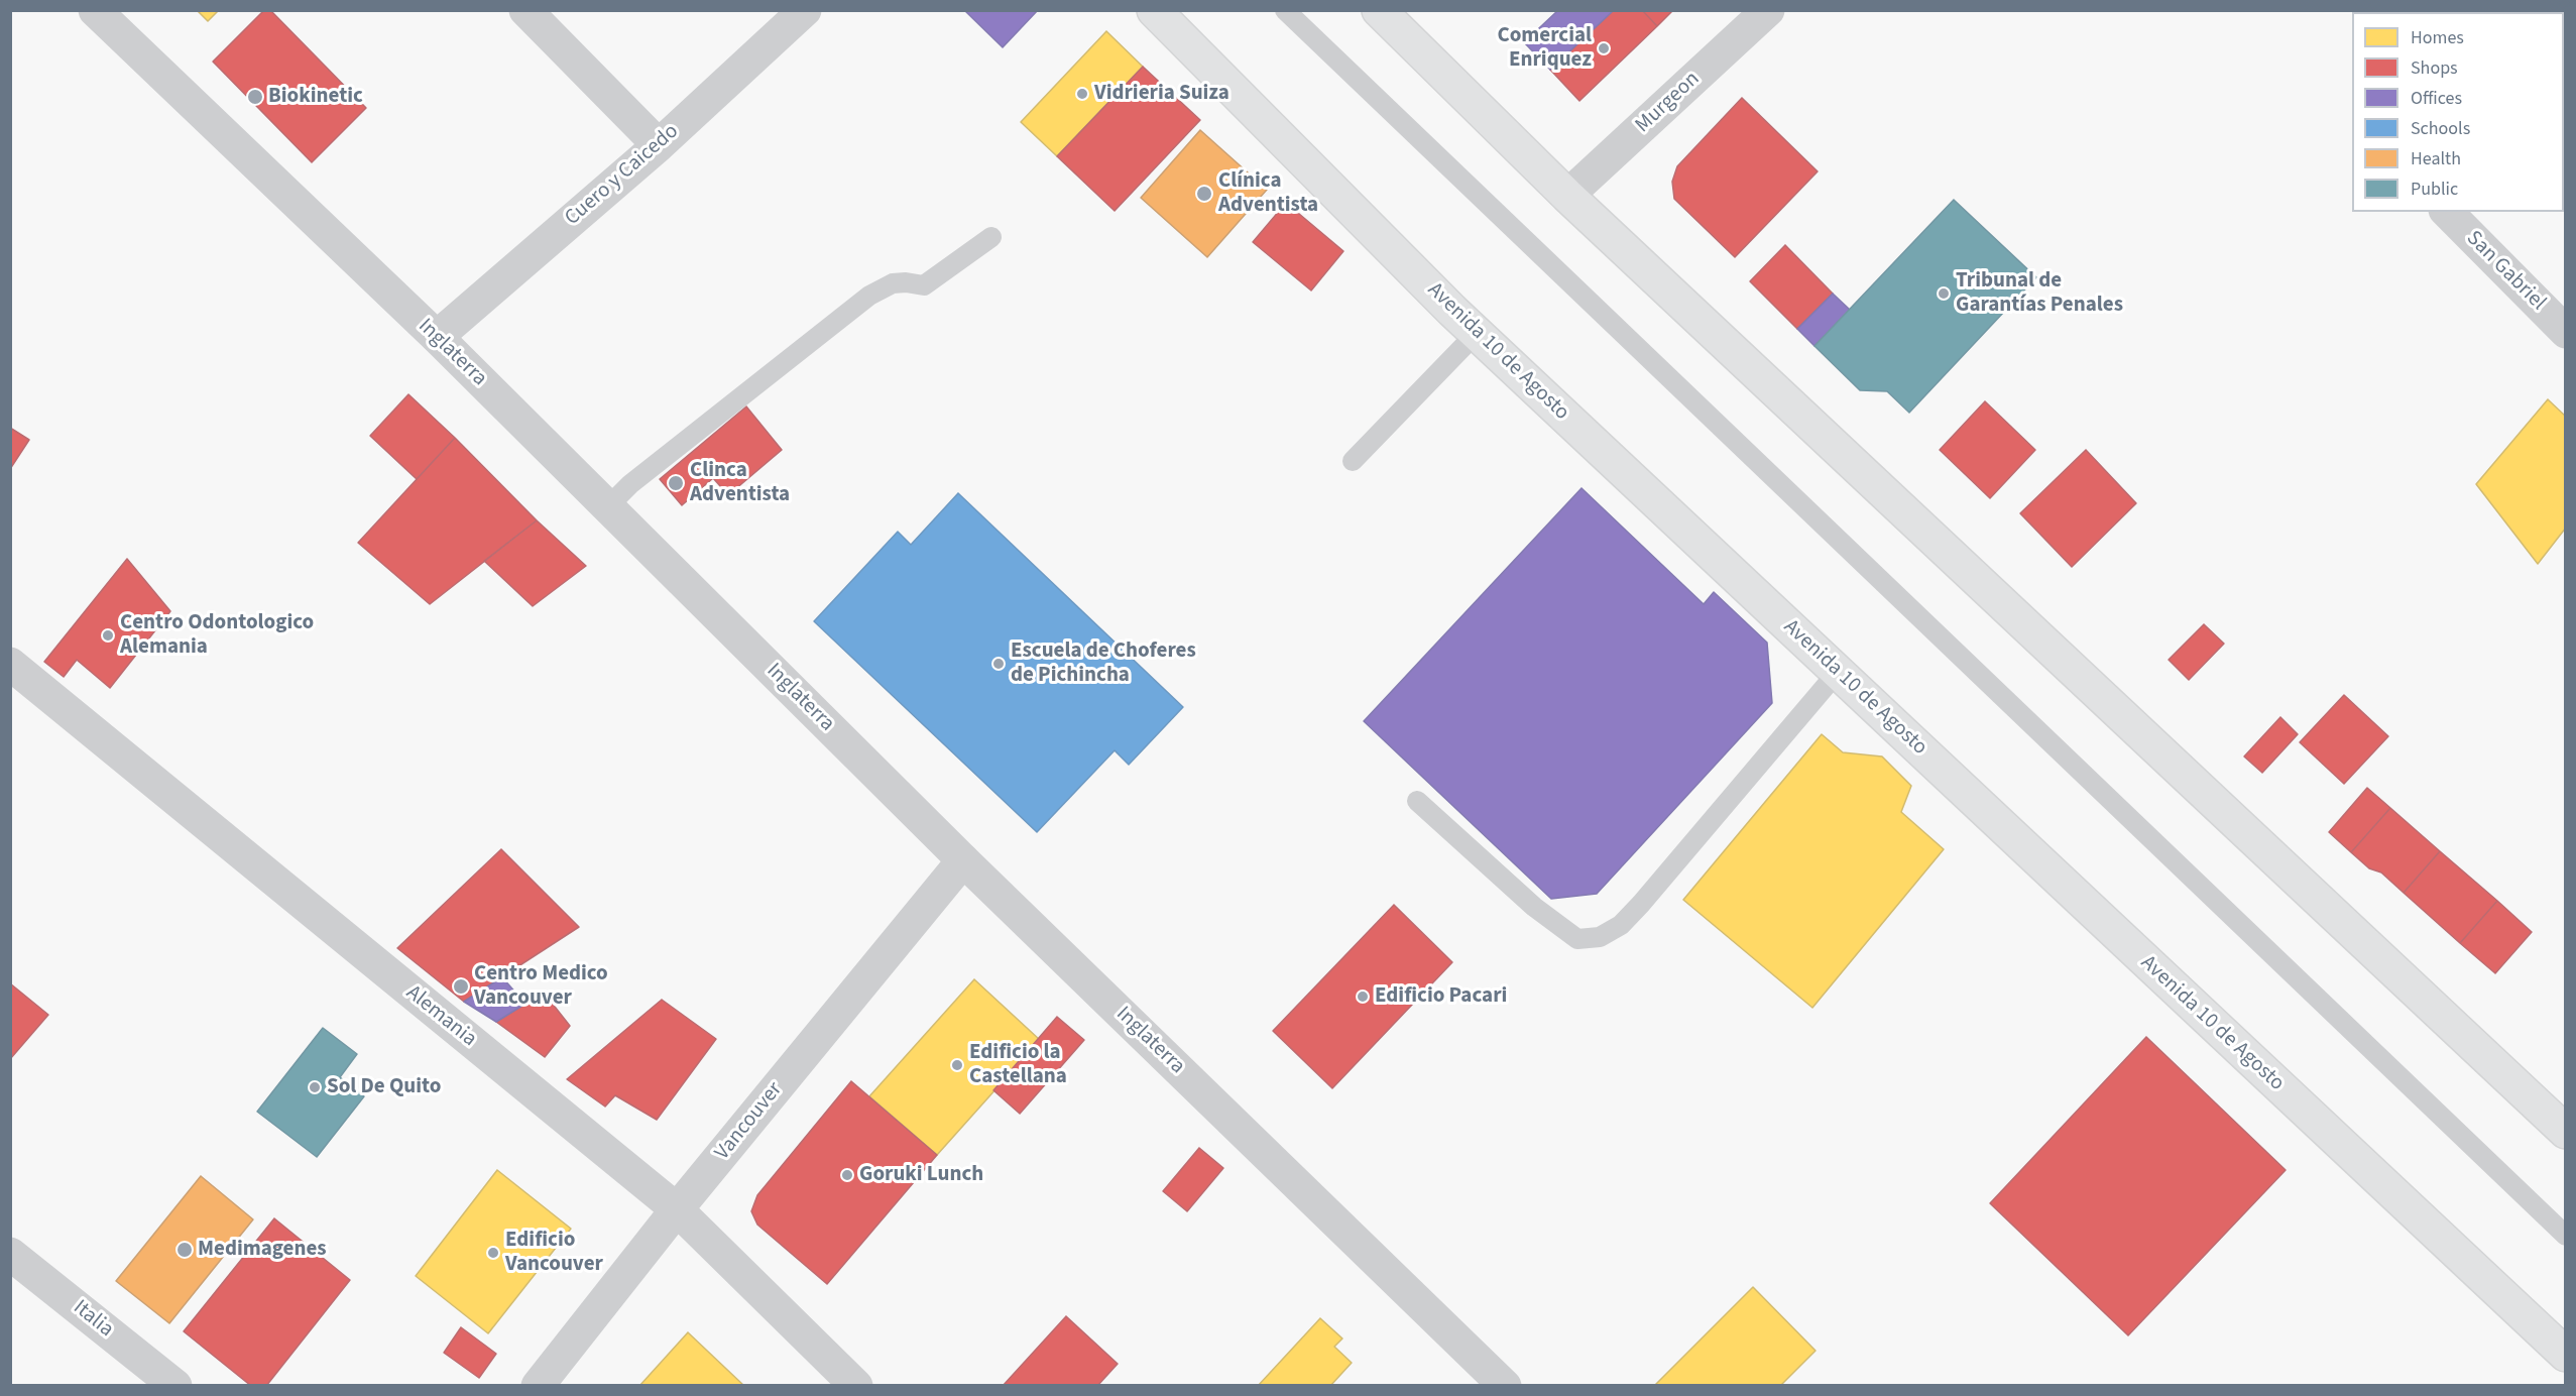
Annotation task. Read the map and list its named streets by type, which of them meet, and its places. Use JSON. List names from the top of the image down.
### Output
{
  "streets": {
    "main road": ["Avenida 10 de Agosto"],
    "street": [
      "Murgeon",
      "Cuero y Caicedo",
      "San Gabriel",
      "Inglaterra",
      "Alemania",
      "Vancouver",
      "Italia"
    ]
  },
  "crossings": [
    ["Cuero y Caicedo", "Inglaterra"],
    ["Inglaterra", "Vancouver"],
    ["Alemania", "Vancouver"]
  ],
  "places": [
    "Comercial Enriquez",
    "Vidrieria Suiza",
    "Biokinetic",
    "Clínica Adventista",
    "Tribunal de Garantías Penales",
    "Clinca Adventista",
    "Centro Odontologico Alemania",
    "Escuela de Choferes de Pichincha",
    "Centro Medico Vancouver",
    "Edificio Pacari",
    "Edificio la Castellana",
    "Sol De Quito",
    "Goruki Lunch",
    "Medimagenes",
    "Edificio Vancouver"
  ],
  "legend": [
    "Homes",
    "Shops",
    "Offices",
    "Schools",
    "Health",
    "Public"
  ]
}
